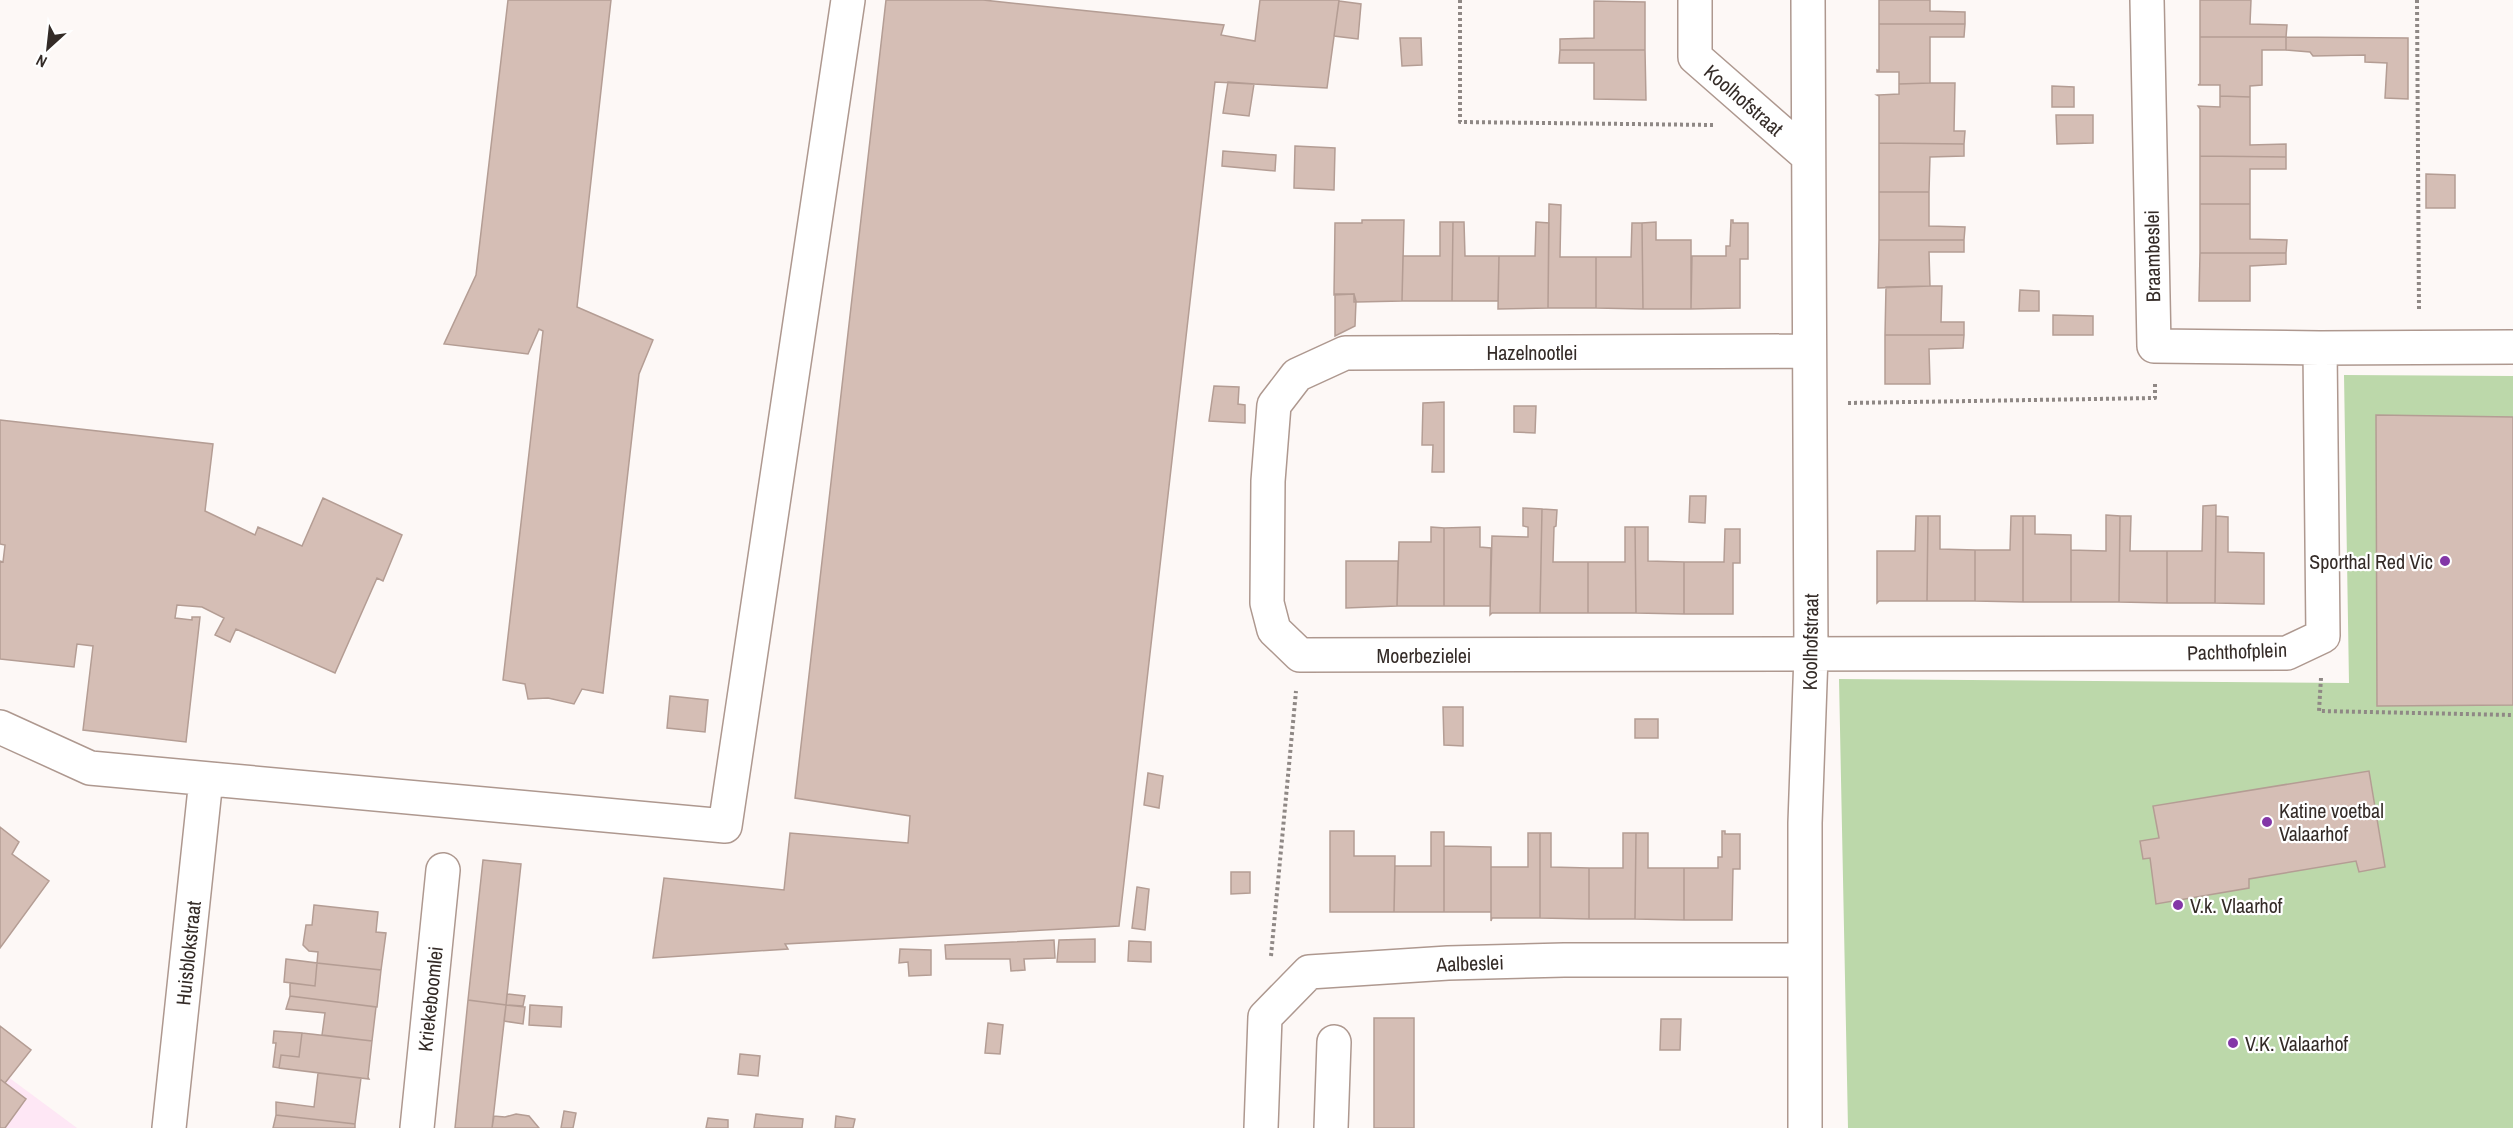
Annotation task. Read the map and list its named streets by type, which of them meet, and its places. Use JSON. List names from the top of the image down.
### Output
{
  "streets": {
    "street": [
      "Koolhofstraat",
      "Braambeslei",
      "Hazelnootlei",
      "Pachthofplein",
      "Moerbezielei",
      "Huisblokstraat",
      "Aalbeslei",
      "Kriekeboomlei"
    ]
  },
  "crossings": [
    ["Koolhofstraat", "Hazelnootlei"],
    ["Koolhofstraat", "Pachthofplein"],
    ["Koolhofstraat", "Moerbezielei"],
    ["Koolhofstraat", "Aalbeslei"],
    ["Hazelnootlei", "Moerbezielei"],
    ["Pachthofplein", "Moerbezielei"]
  ],
  "places": [
    "Sporthal Red Vic",
    "Katine voetbal Valaarhof",
    "V.k. Vlaarhof",
    "V.K. Valaarhof"
  ],
  "north": "bottom left"
}
